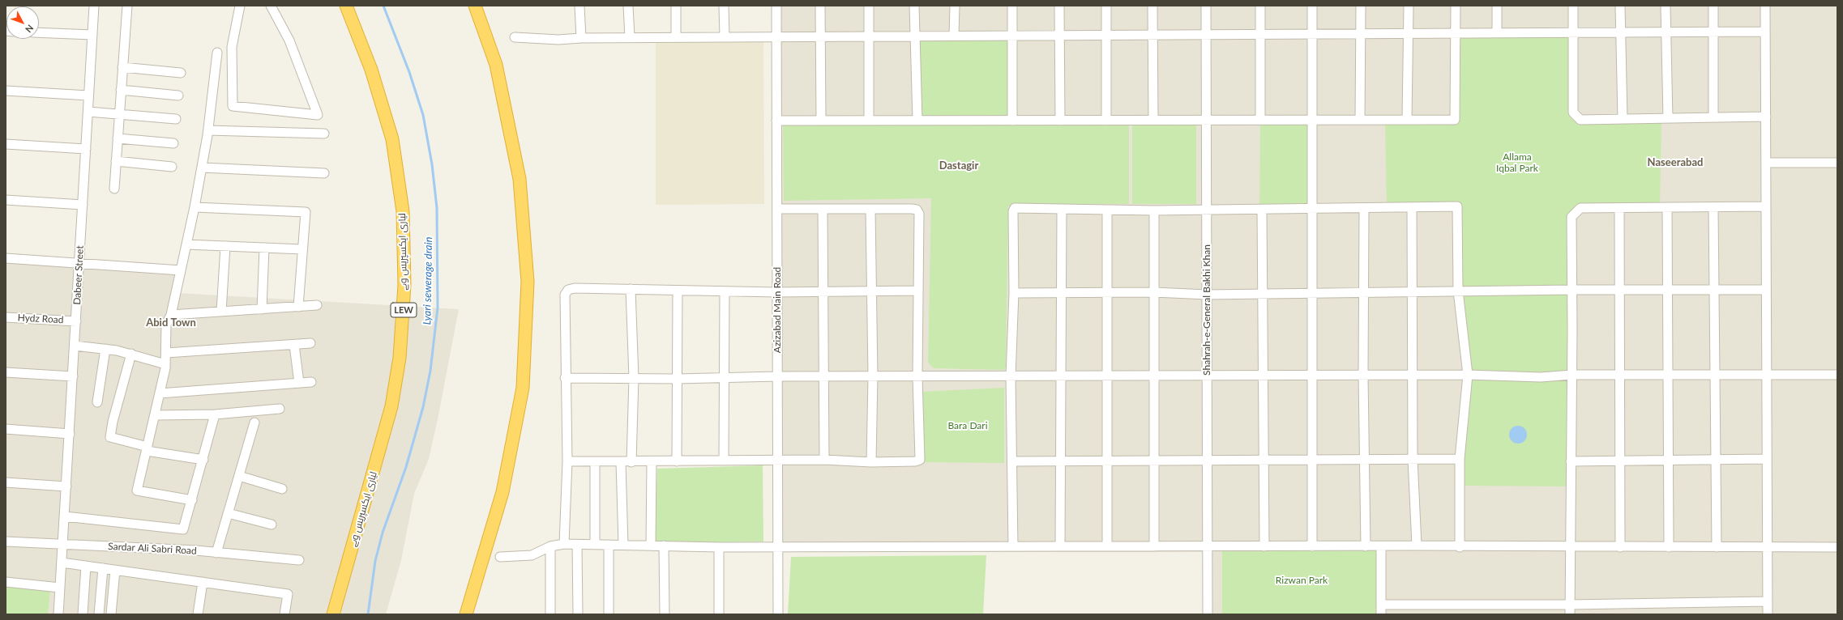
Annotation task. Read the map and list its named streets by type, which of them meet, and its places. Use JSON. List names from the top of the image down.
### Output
{
  "streets": {
    "highway": ["لیاری ایکسپریس وے", "LEW"],
    "street": [
      "Dabeer Street",
      "Azizabad Main Road",
      "Shahrah-e-General Bakhi Khan",
      "Hydz Road",
      "Sardar Ali Sabri Road"
    ]
  },
  "crossings": [
    ["Dabeer Street", "Hydz Road"],
    ["Dabeer Street", "Sardar Ali Sabri Road"]
  ],
  "districts": ["Naseerabad", "Dastagir", "Abid Town"],
  "water": ["Lyari sewerage drain"],
  "parks": ["Allama Iqbal Park", "Bara Dari", "Rizwan Park"],
  "north": "bottom right"
}
